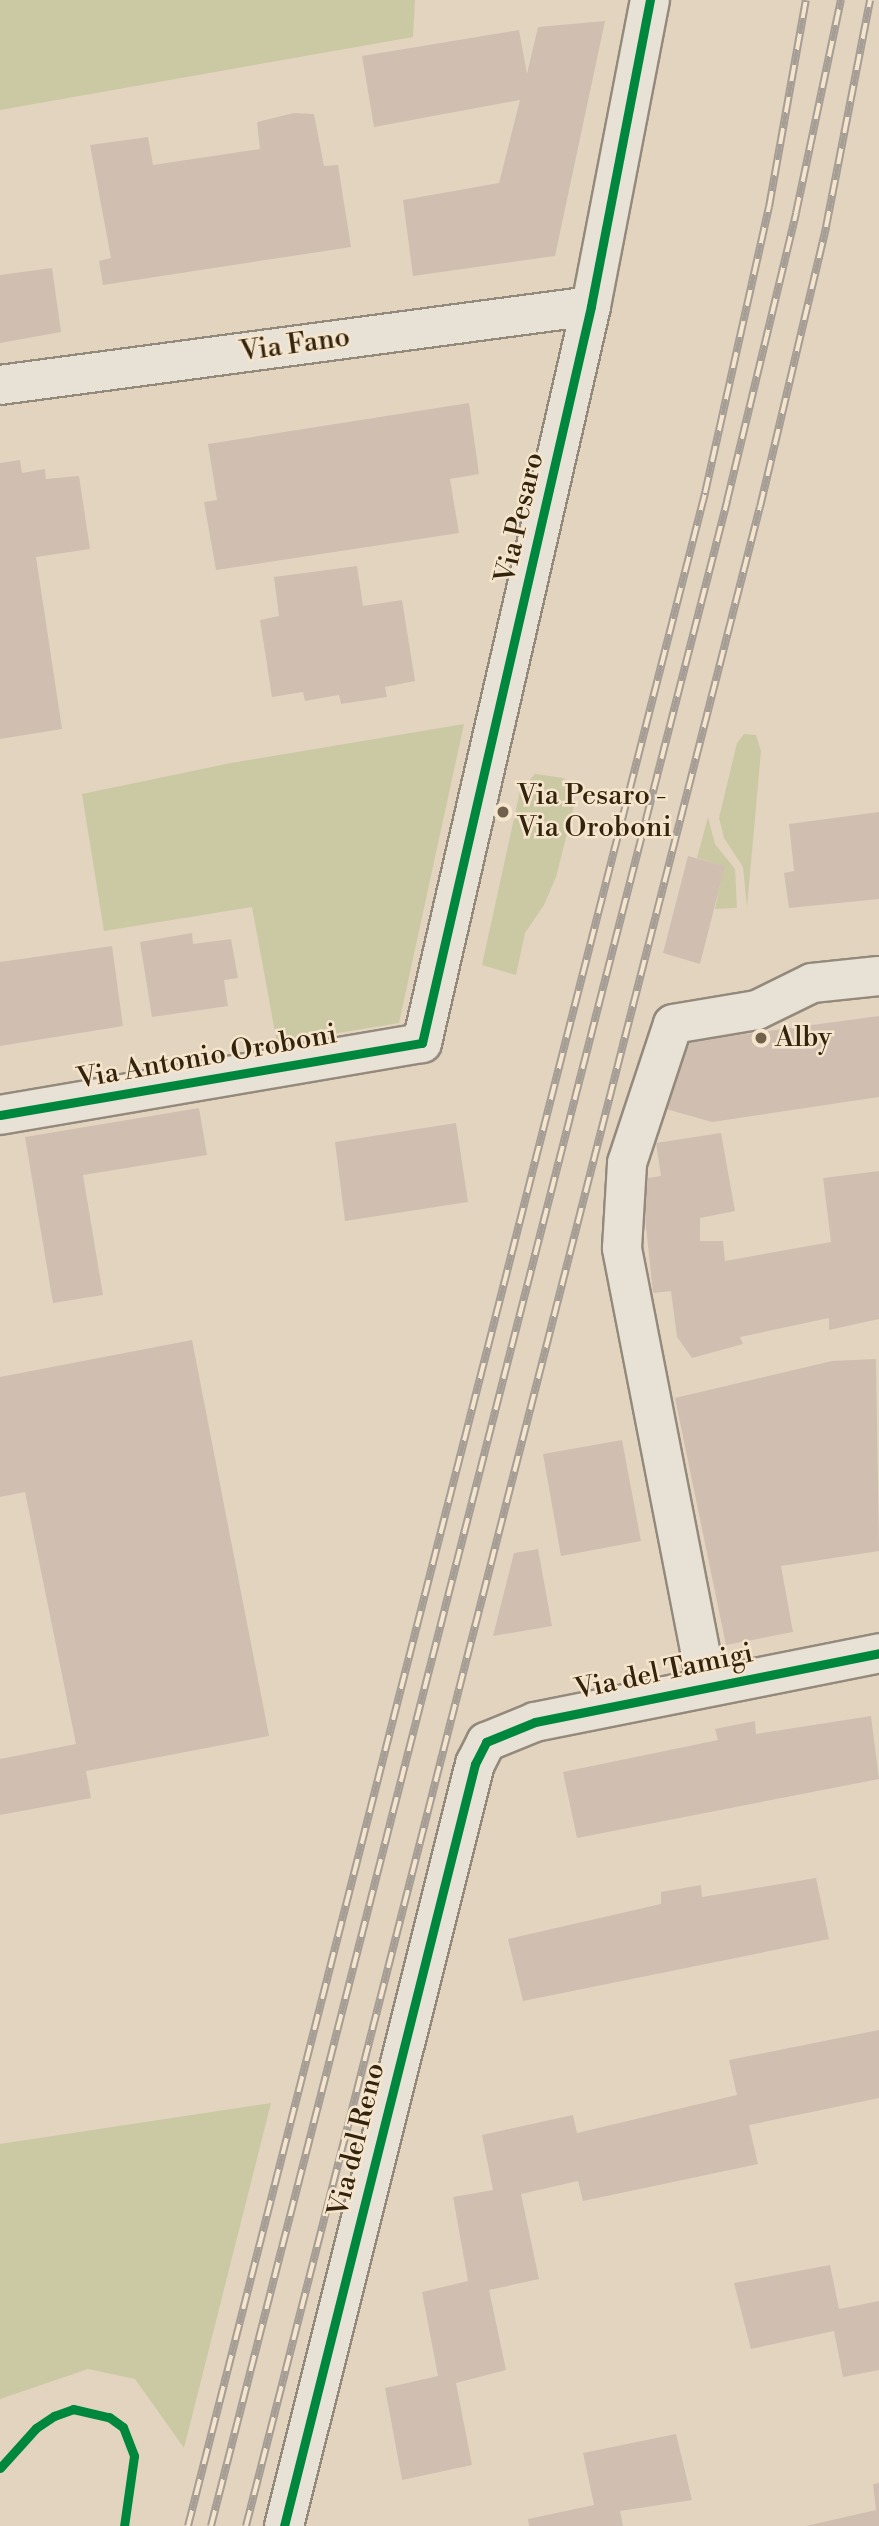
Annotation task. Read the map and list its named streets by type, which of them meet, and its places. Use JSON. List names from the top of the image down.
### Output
{
  "streets": {
    "street": [
      "Via Fano",
      "Via Pesaro",
      "Via Antonio Oroboni",
      "Via del Tamigi",
      "Via del Reno"
    ]
  },
  "crossings": [
    ["Via Fano", "Via Pesaro"],
    ["Via Pesaro", "Via Antonio Oroboni"],
    ["Via del Tamigi", "Via del Reno"]
  ],
  "places": ["Via Pesaro - Via Oroboni", "Alby"]
}
